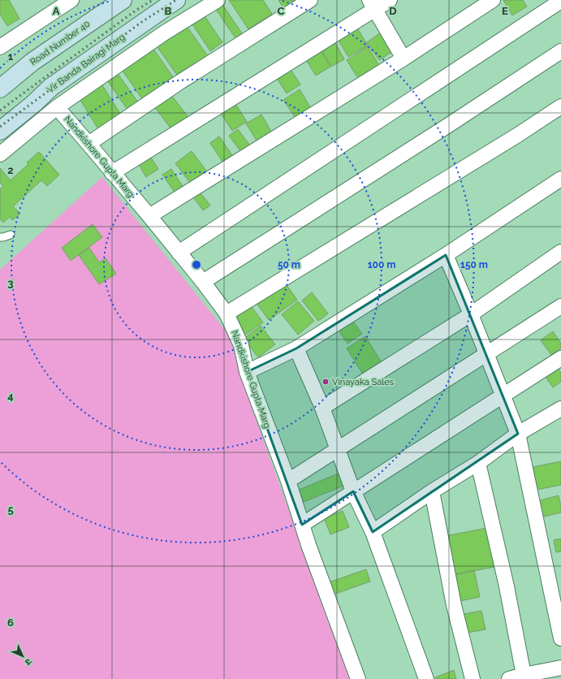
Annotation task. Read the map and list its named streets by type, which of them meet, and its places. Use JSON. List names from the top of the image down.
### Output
{
  "streets": {
    "main road": ["Road Number 40", "Vir Banda Bairagi Marg"],
    "street": ["Nandkishore Gupta Marg"]
  },
  "places": ["Vinayaka Sales"],
  "north": "bottom right",
  "grid": {
    "columns": [
      "A",
      "B",
      "C",
      "D",
      "E"
    ],
    "rows": [
      "1",
      "2",
      "3",
      "4",
      "5",
      "6"
    ]
  },
  "rings": ["50 m", "100 m", "150 m"]
}
